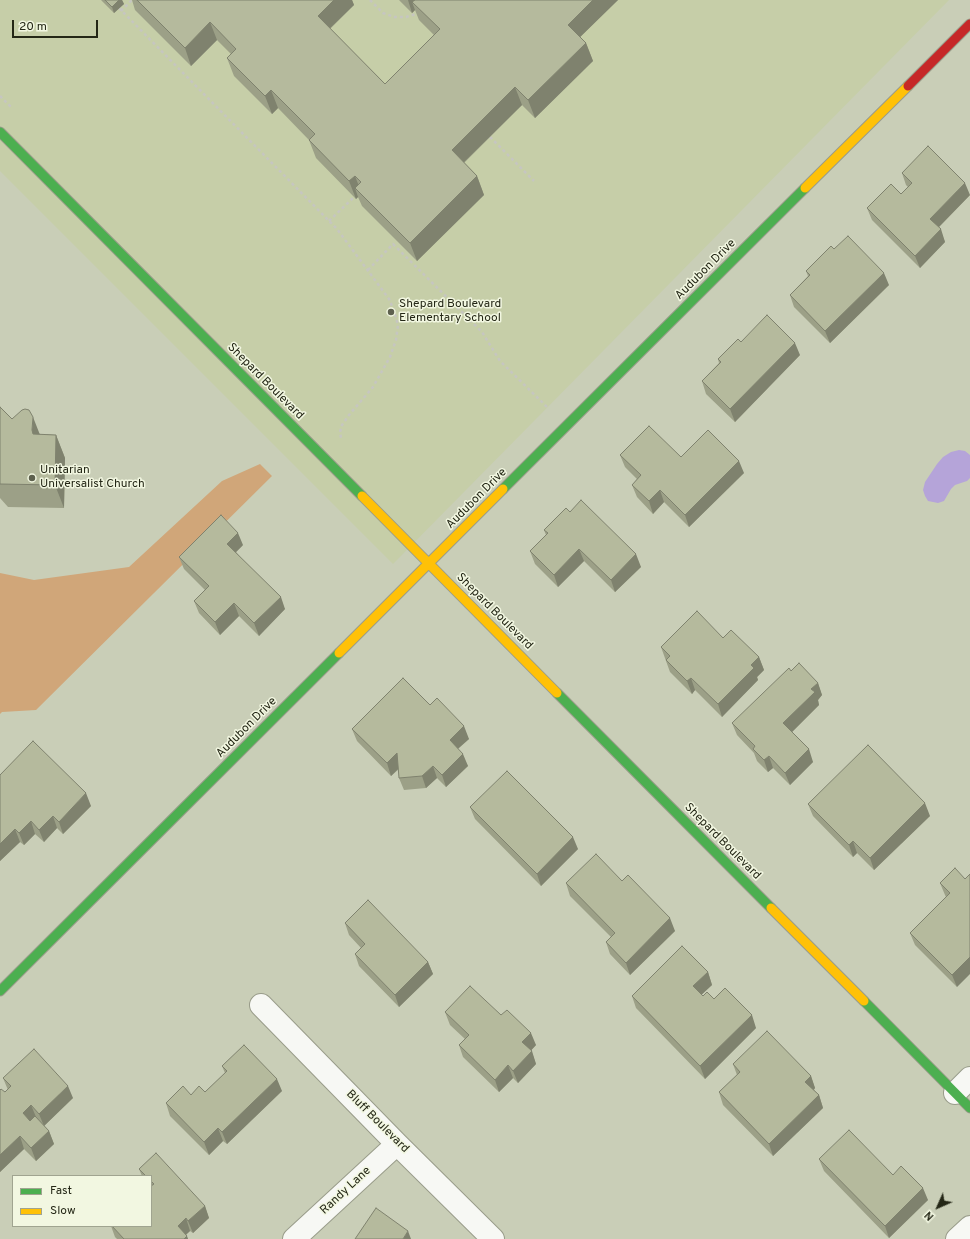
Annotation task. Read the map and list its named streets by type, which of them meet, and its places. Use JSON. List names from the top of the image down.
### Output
{
  "streets": {
    "street": [
      "Audubon Drive",
      "Shepard Boulevard",
      "Bluff Boulevard",
      "Randy Lane"
    ]
  },
  "crossings": [
    ["Audubon Drive", "Shepard Boulevard"],
    ["Bluff Boulevard", "Randy Lane"]
  ],
  "places": ["Shepard Boulevard Elementary School", "Unitarian Universalist Church"],
  "legend": ["Fast", "Slow"],
  "scale_bar": "20 m",
  "north": "bottom left"
}
